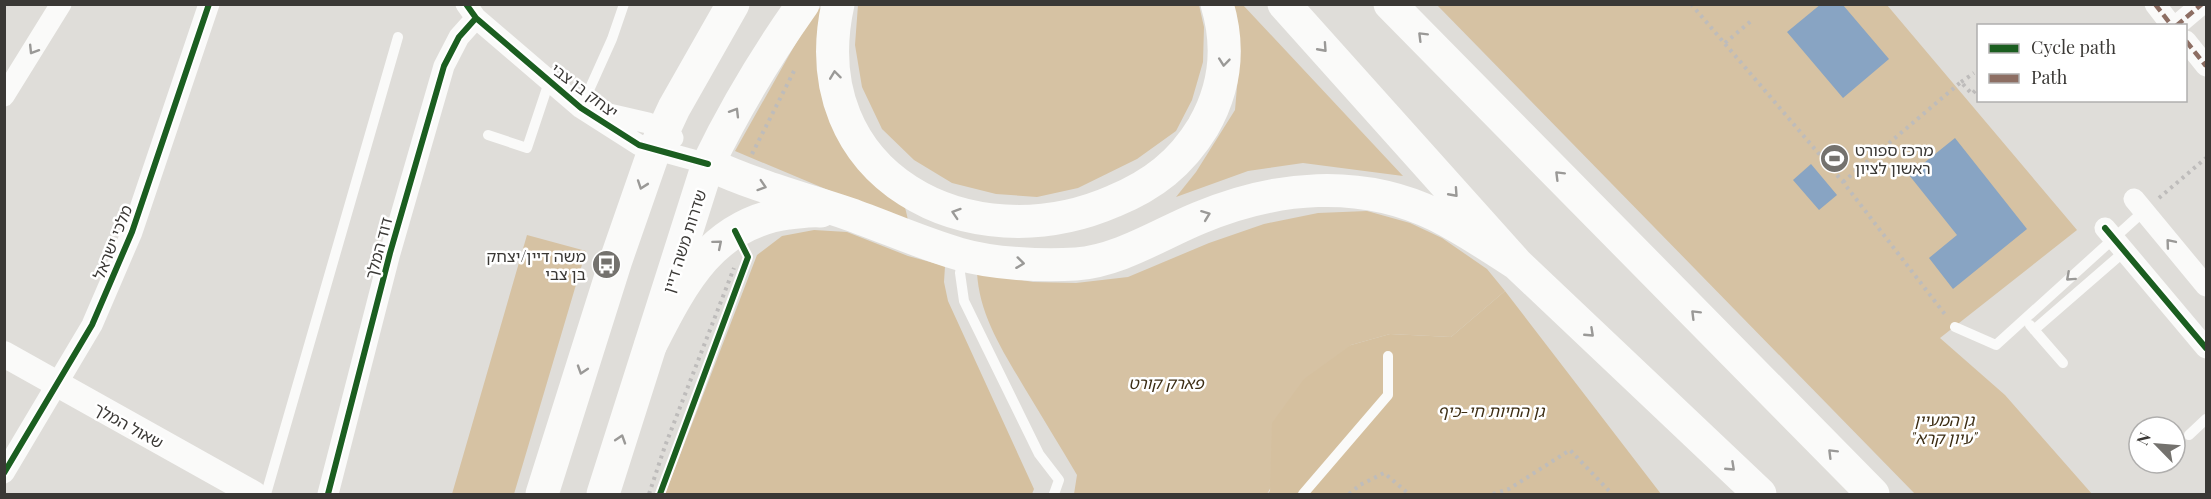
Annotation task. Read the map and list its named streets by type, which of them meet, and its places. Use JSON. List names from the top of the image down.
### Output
{
  "streets": {
    "main road": ["שדרות משה דיין"],
    "street": [
      "יצחק בן צבי",
      "מלכי ישראל",
      "דוד המלך",
      "שאול המלך"
    ]
  },
  "crossings": [
    ["יצחק בן צבי", "שדרות משה דיין"],
    ["יצחק בן צבי", "דוד המלך"],
    ["מלכי ישראל", "שאול המלך"]
  ],
  "parks": ["פארק קורט", "גן החיות חי-כיף", "גן המעיין \"עיון קרא\""],
  "places": {
    "sports": ["מרכז ספורט ראשון לציון"],
    "bus stop": ["משה דיין/יצחק בן צבי"]
  },
  "legend": ["Cycle path", "Path"],
  "north": "top left"
}
